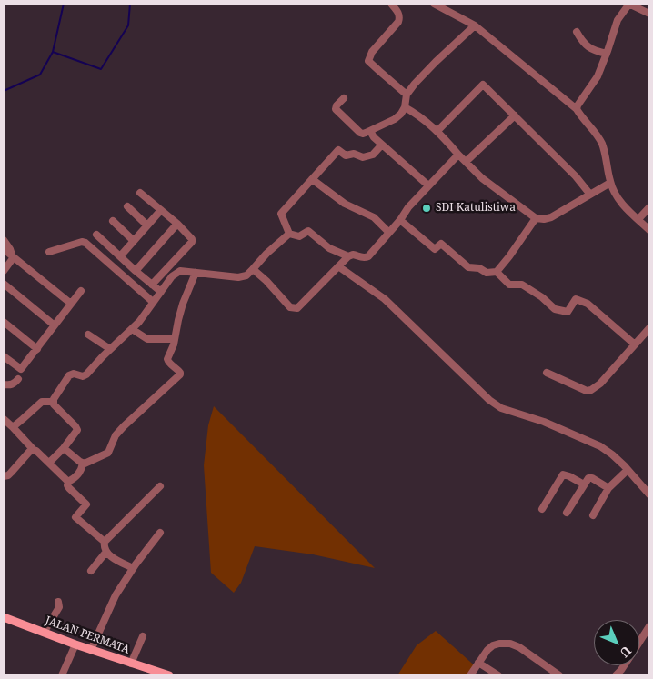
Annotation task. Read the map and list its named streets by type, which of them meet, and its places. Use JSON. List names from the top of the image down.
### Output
{
  "streets": {
    "main road": ["JALAN PERMATA"]
  },
  "places": ["SDI Katulistiwa"],
  "north": "bottom right"
}
